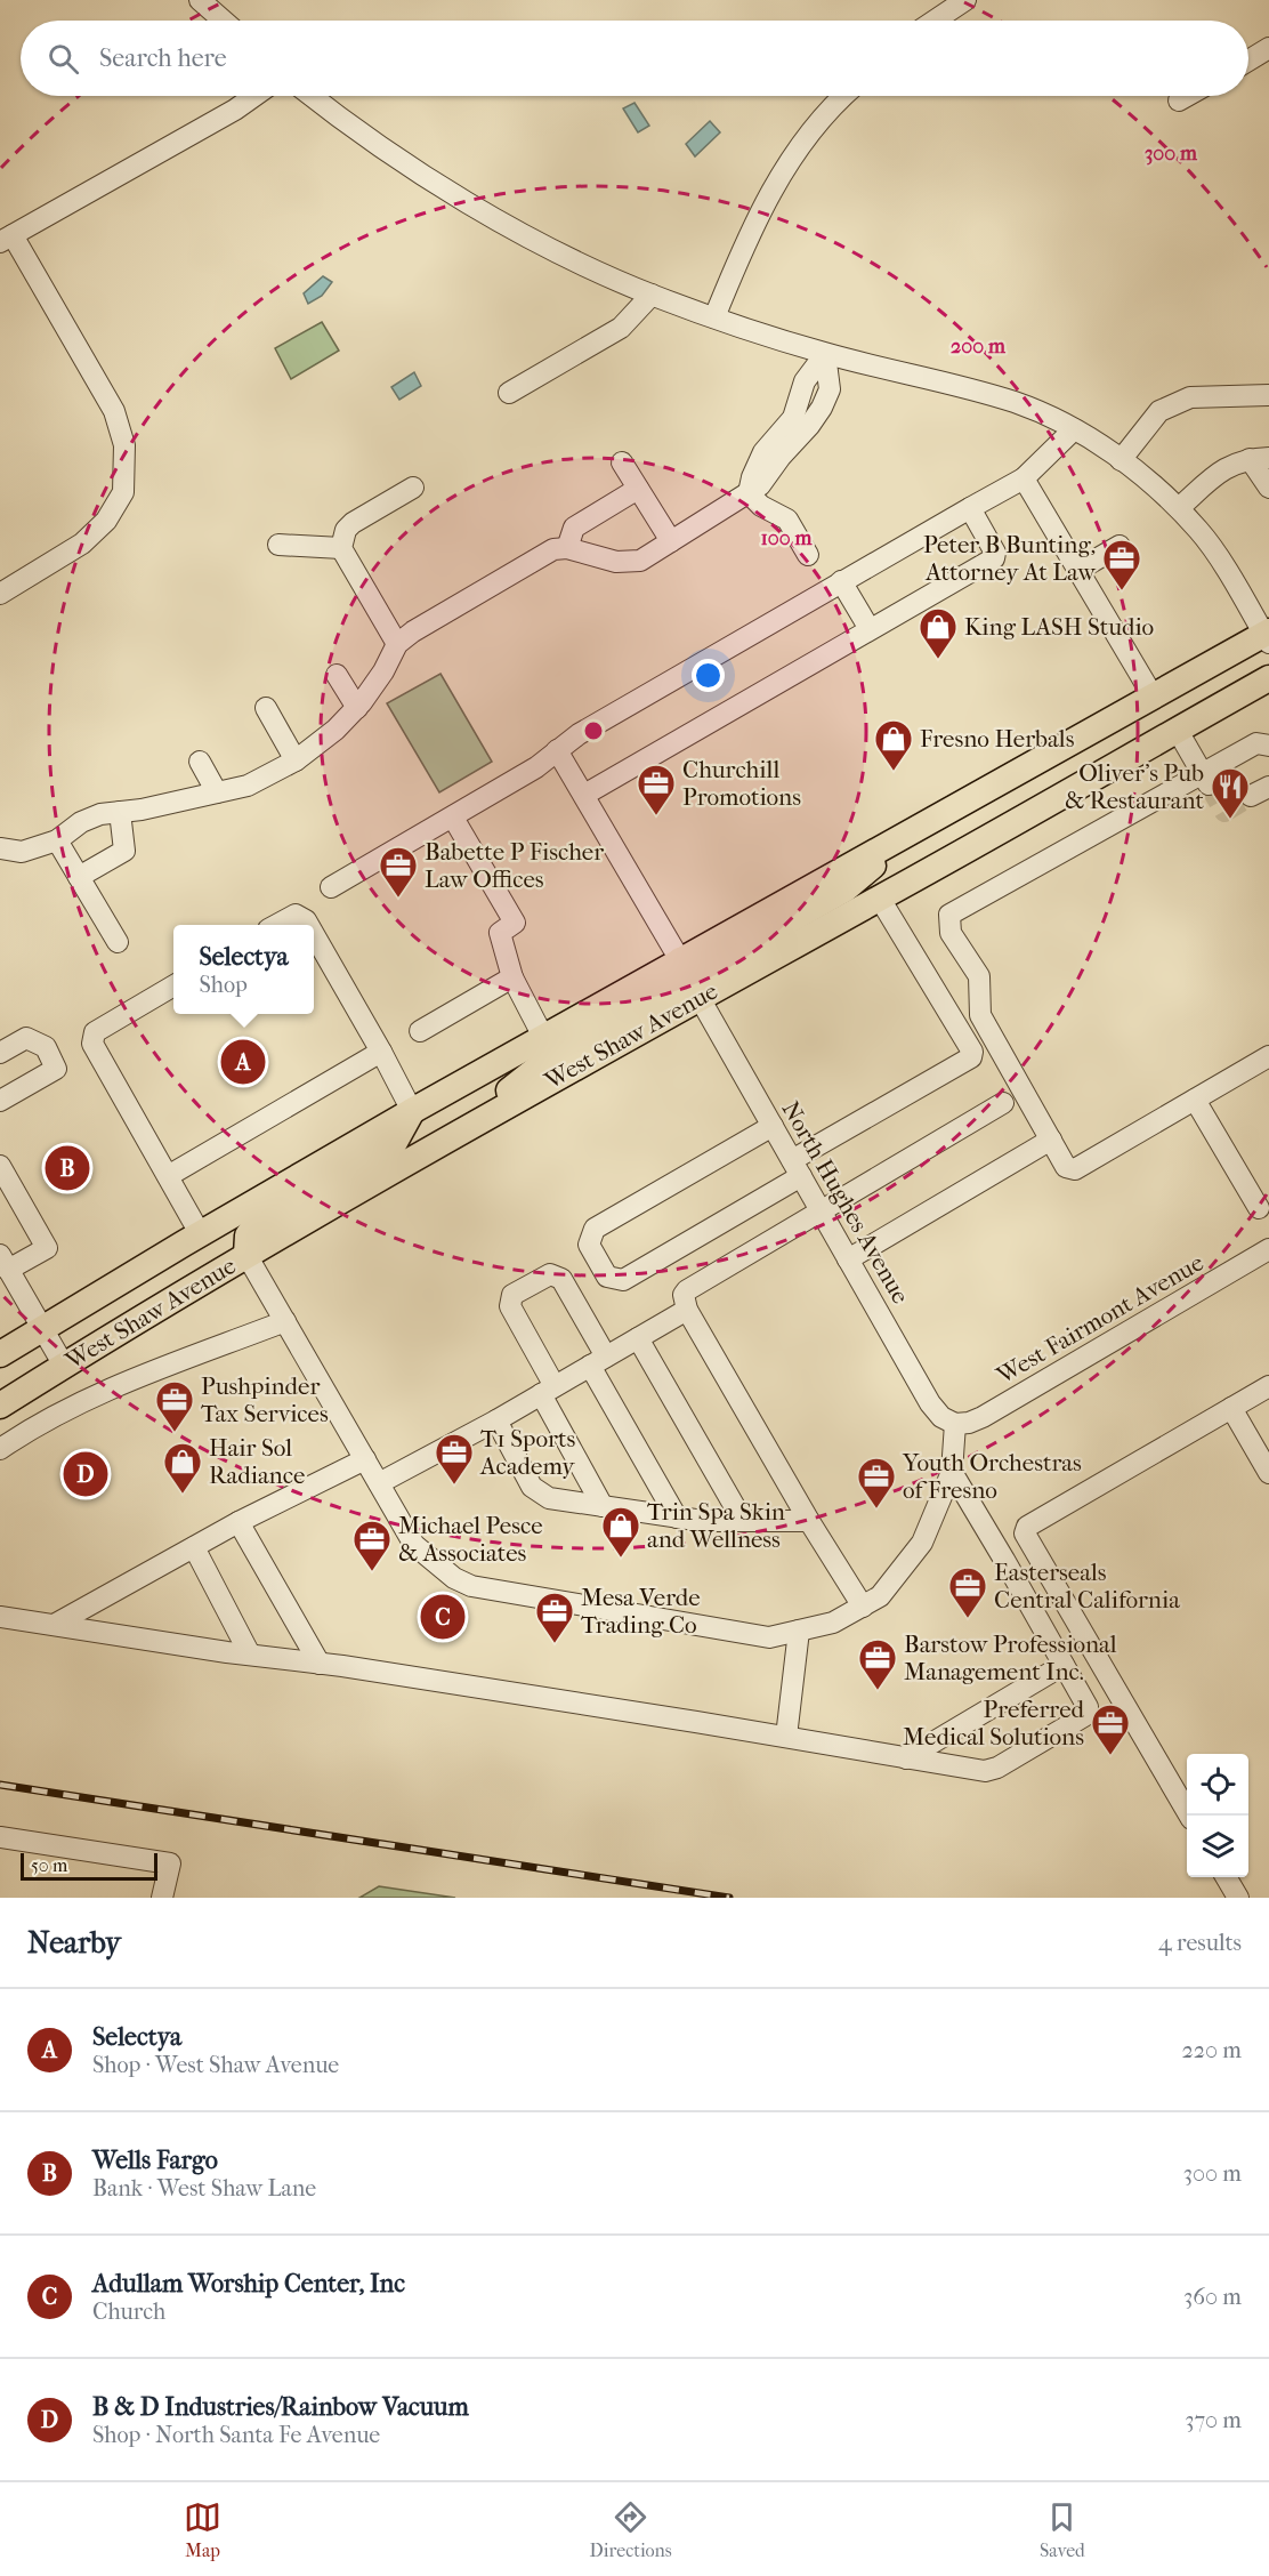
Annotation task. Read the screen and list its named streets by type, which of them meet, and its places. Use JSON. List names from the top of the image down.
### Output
{
  "streets": {
    "main road": ["West Shaw Avenue"],
    "street": ["North Hughes Avenue", "West Fairmont Avenue"]
  },
  "crossings": [
    ["West Shaw Avenue", "North Hughes Avenue"],
    ["North Hughes Avenue", "West Fairmont Avenue"]
  ],
  "places": {
    "office": [
      "Peter B Bunting, Attorney At Law",
      "Churchill Promotions",
      "Babette P Fischer Law Offices",
      "Pushpinder Tax Services",
      "T1 Sports Academy",
      "Youth Orchestras of Fresno",
      "Michael Pesce & Associates",
      "Easterseals Central California",
      "Mesa Verde Trading Co",
      "Barstow Professional Management Inc.",
      "Preferred Medical Solutions"
    ],
    "shop": [
      "King LASH Studio",
      "Fresno Herbals",
      "Hair Sol Radiance",
      "Trin Spa Skin and Wellness"
    ],
    "restaurant": ["Oliver's Pub & Restaurant"]
  },
  "scale_bar": "50 m",
  "page": {
    "search": "Search here",
    "popup": ["Selectya", "Shop"],
    "pins": [
      "A",
      "B",
      "D",
      "C"
    ],
    "scale": "50 m",
    "heading": ["Nearby", "4 results"],
    "list": [
      {
        "mark": "A",
        "name": "Selectya",
        "note": "Shop · West Shaw Avenue",
        "value": "220 m"
      },
      {
        "mark": "B",
        "name": "Wells Fargo",
        "note": "Bank · West Shaw Lane",
        "value": "300 m"
      },
      {
        "mark": "C",
        "name": "Adullam Worship Center, Inc",
        "note": "Church",
        "value": "360 m"
      },
      {
        "mark": "D",
        "name": "B & D Industries/Rainbow Vacuum",
        "note": "Shop · North Santa Fe Avenue",
        "value": "370 m"
      }
    ],
    "nav": ["Map", "Directions", "Saved"]
  },
  "rings": ["300 m", "200 m", "100 m"]
}
